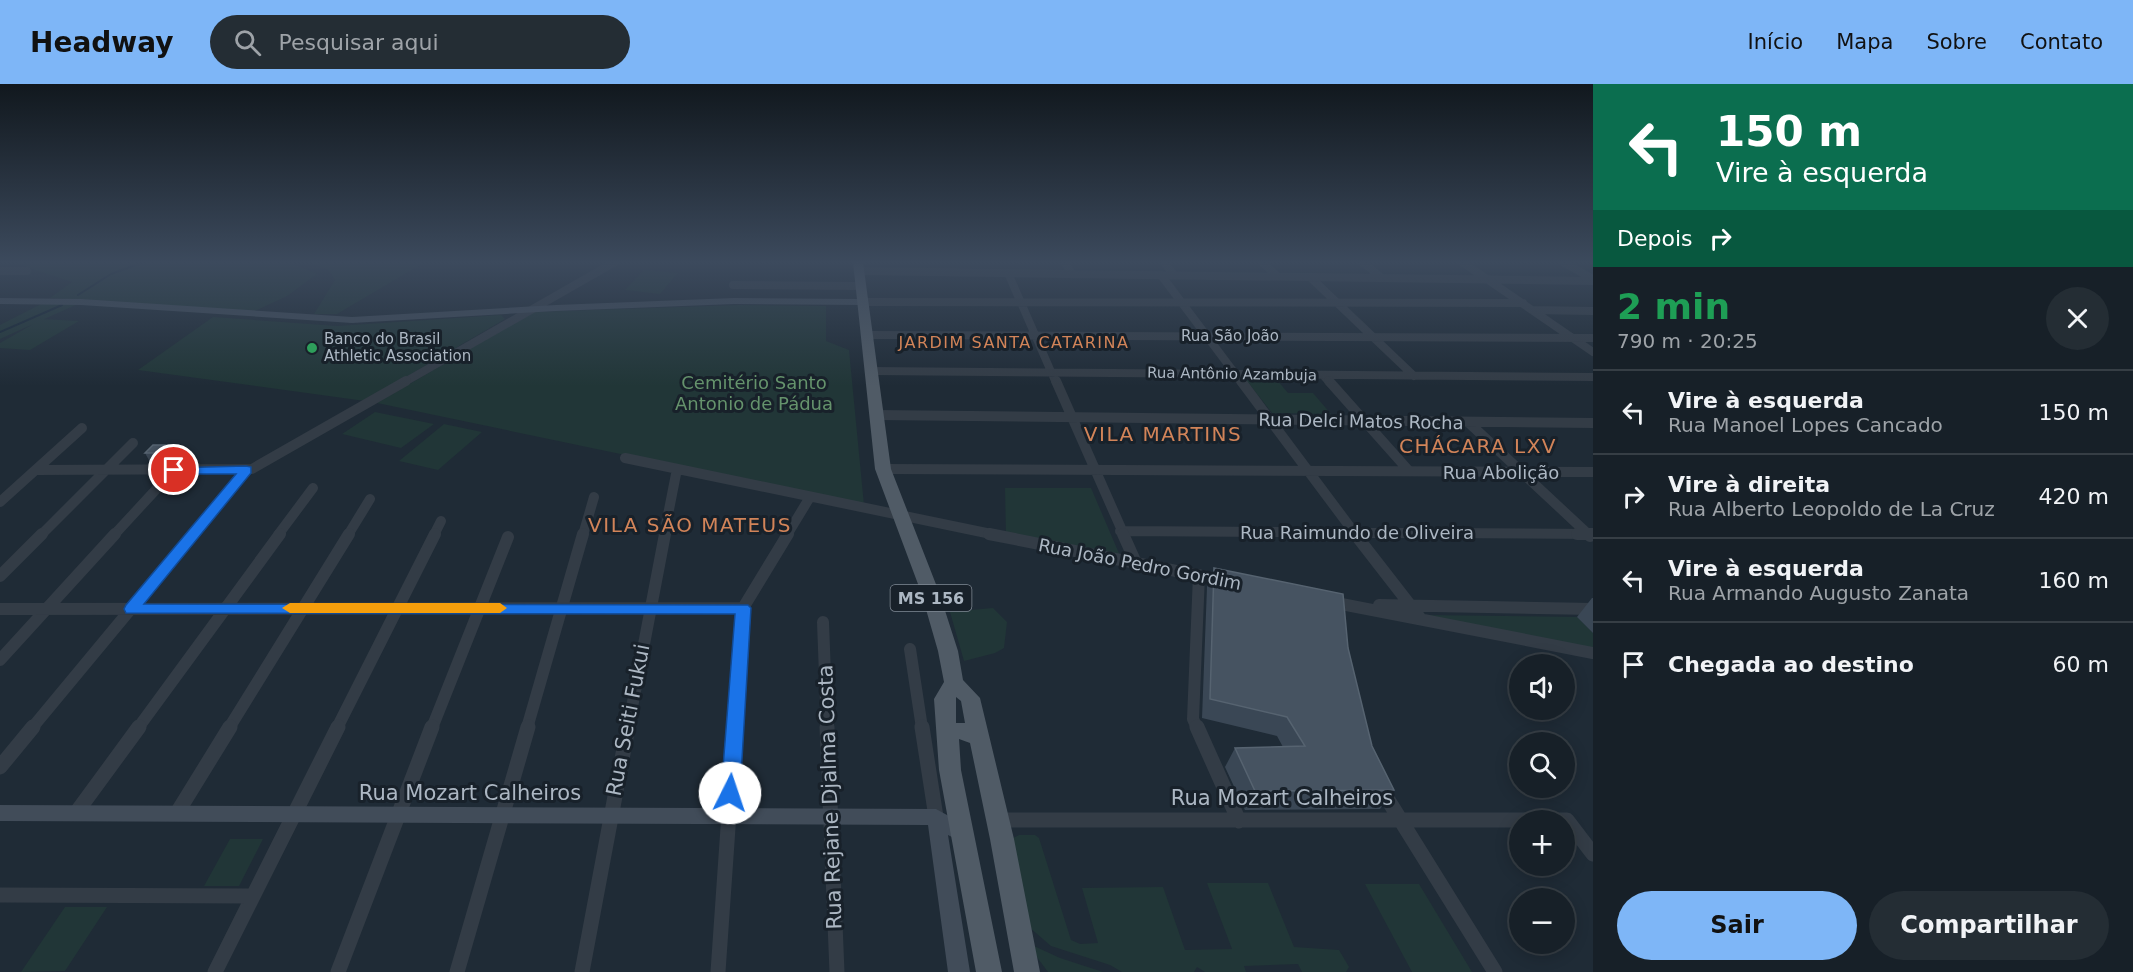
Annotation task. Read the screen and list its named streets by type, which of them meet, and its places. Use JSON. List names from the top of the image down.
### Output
{
  "streets": {
    "main road": ["MS 156"],
    "street": [
      "Rua São João",
      "Rua Antônio Azambuja",
      "Rua Delci Matos Rocha",
      "Rua Abolição",
      "Rua Raimundo de Oliveira",
      "Rua João Pedro Gordim",
      "Rua Seiti Fukui",
      "Rua Mozart Calheiros",
      "Rua Rejane Djalma Costa"
    ]
  },
  "crossings": [
    ["Rua São João", "MS 156"],
    ["Rua Antônio Azambuja", "MS 156"],
    ["Rua Delci Matos Rocha", "MS 156"],
    ["Rua Abolição", "MS 156"],
    ["Rua João Pedro Gordim", "MS 156"],
    ["Rua João Pedro Gordim", "Rua Seiti Fukui"],
    ["MS 156", "Rua Mozart Calheiros"],
    ["Rua Seiti Fukui", "Rua Mozart Calheiros"],
    ["Rua Mozart Calheiros", "Rua Rejane Djalma Costa"]
  ],
  "districts": [
    "JARDIM SANTA CATARINA",
    "VILA MARTINS",
    "CHÁCARA LXV",
    "VILA SÃO MATEUS"
  ],
  "parks": ["Cemitério Santo Antonio de Pádua"],
  "places": ["Banco do Brasil Athletic Association"],
  "page": {
    "header": "Headway",
    "search": "Pesquisar aqui",
    "nav": [
      "Início",
      "Mapa",
      "Sobre",
      "Contato"
    ],
    "turn": ["150 m", "Vire à esquerda"],
    "then": "Depois",
    "heading": ["2 min", "790 m · 20:25"],
    "list": [
      {
        "name": "Vire à esquerda",
        "note": "Rua Manoel Lopes Cancado",
        "value": "150 m"
      },
      {
        "name": "Vire à direita",
        "note": "Rua Alberto Leopoldo de La Cruz",
        "value": "420 m"
      },
      {
        "name": "Vire à esquerda",
        "note": "Rua Armando Augusto Zanata",
        "value": "160 m"
      },
      {
        "name": "Chegada ao destino",
        "value": "60 m"
      }
    ],
    "map_buttons": ["+", "−"],
    "buttons": ["Sair", "Compartilhar"]
  }
}
